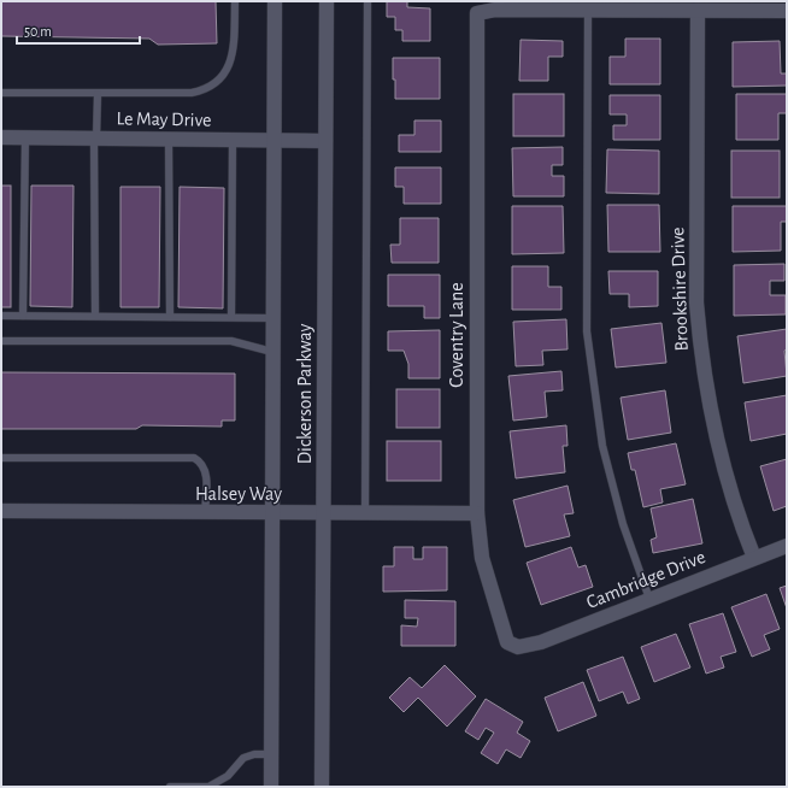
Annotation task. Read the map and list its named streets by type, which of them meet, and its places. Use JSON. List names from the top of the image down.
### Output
{
  "streets": {
    "street": [
      "Le May Drive",
      "Brookshire Drive",
      "Coventry Lane",
      "Dickerson Parkway",
      "Halsey Way",
      "Cambridge Drive"
    ]
  },
  "crossings": [
    ["Le May Drive", "Dickerson Parkway"],
    ["Brookshire Drive", "Cambridge Drive"],
    ["Coventry Lane", "Halsey Way"],
    ["Coventry Lane", "Cambridge Drive"],
    ["Dickerson Parkway", "Halsey Way"]
  ],
  "scale_bar": "50 m"
}
